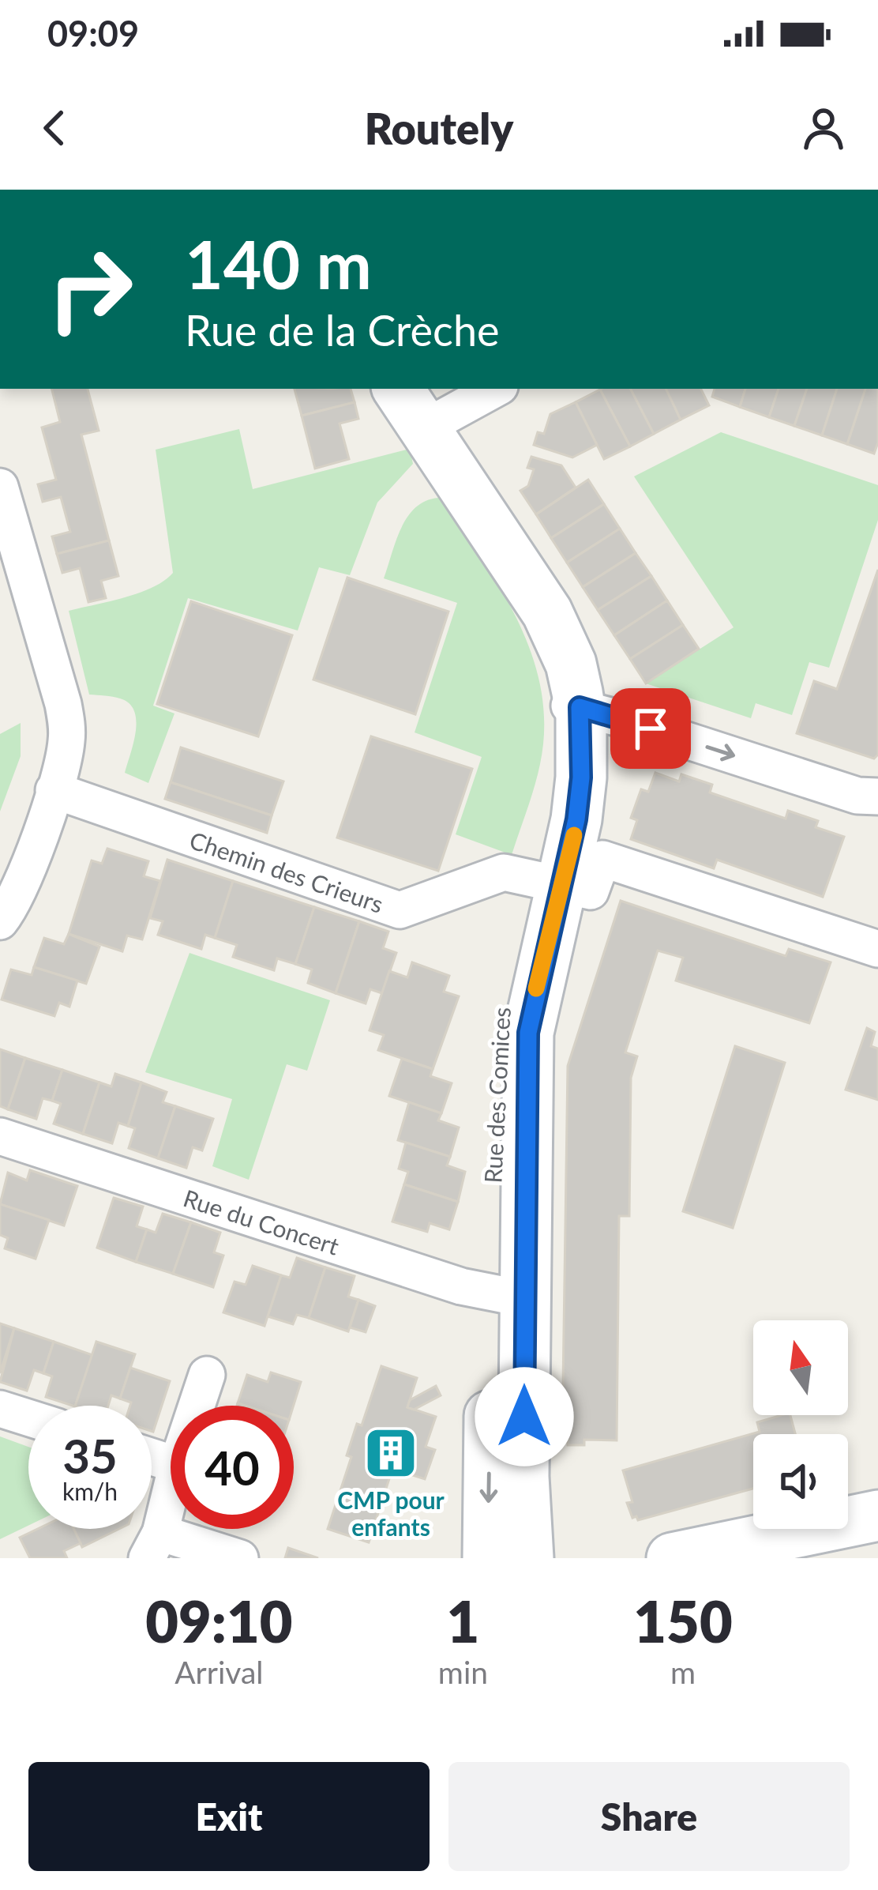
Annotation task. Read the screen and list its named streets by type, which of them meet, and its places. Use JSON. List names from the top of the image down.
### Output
{
  "streets": {
    "street": ["Chemin des Crieurs", "Rue des Comices", "Rue du Concert"]
  },
  "crossings": [
    ["Chemin des Crieurs", "Rue des Comices"],
    ["Rue des Comices", "Rue du Concert"]
  ],
  "places": {
    "building": ["CMP pour enfants"]
  },
  "north": "top",
  "page": {
    "status": "09:09",
    "header": "Routely",
    "turn": ["140 m", "Rue de la Crèche"],
    "speed": "35 km/h",
    "limit": "40",
    "eta": [
      "09:10",
      "Arrival",
      "1",
      "min",
      "150",
      "m"
    ],
    "buttons": ["Exit", "Share"]
  }
}
